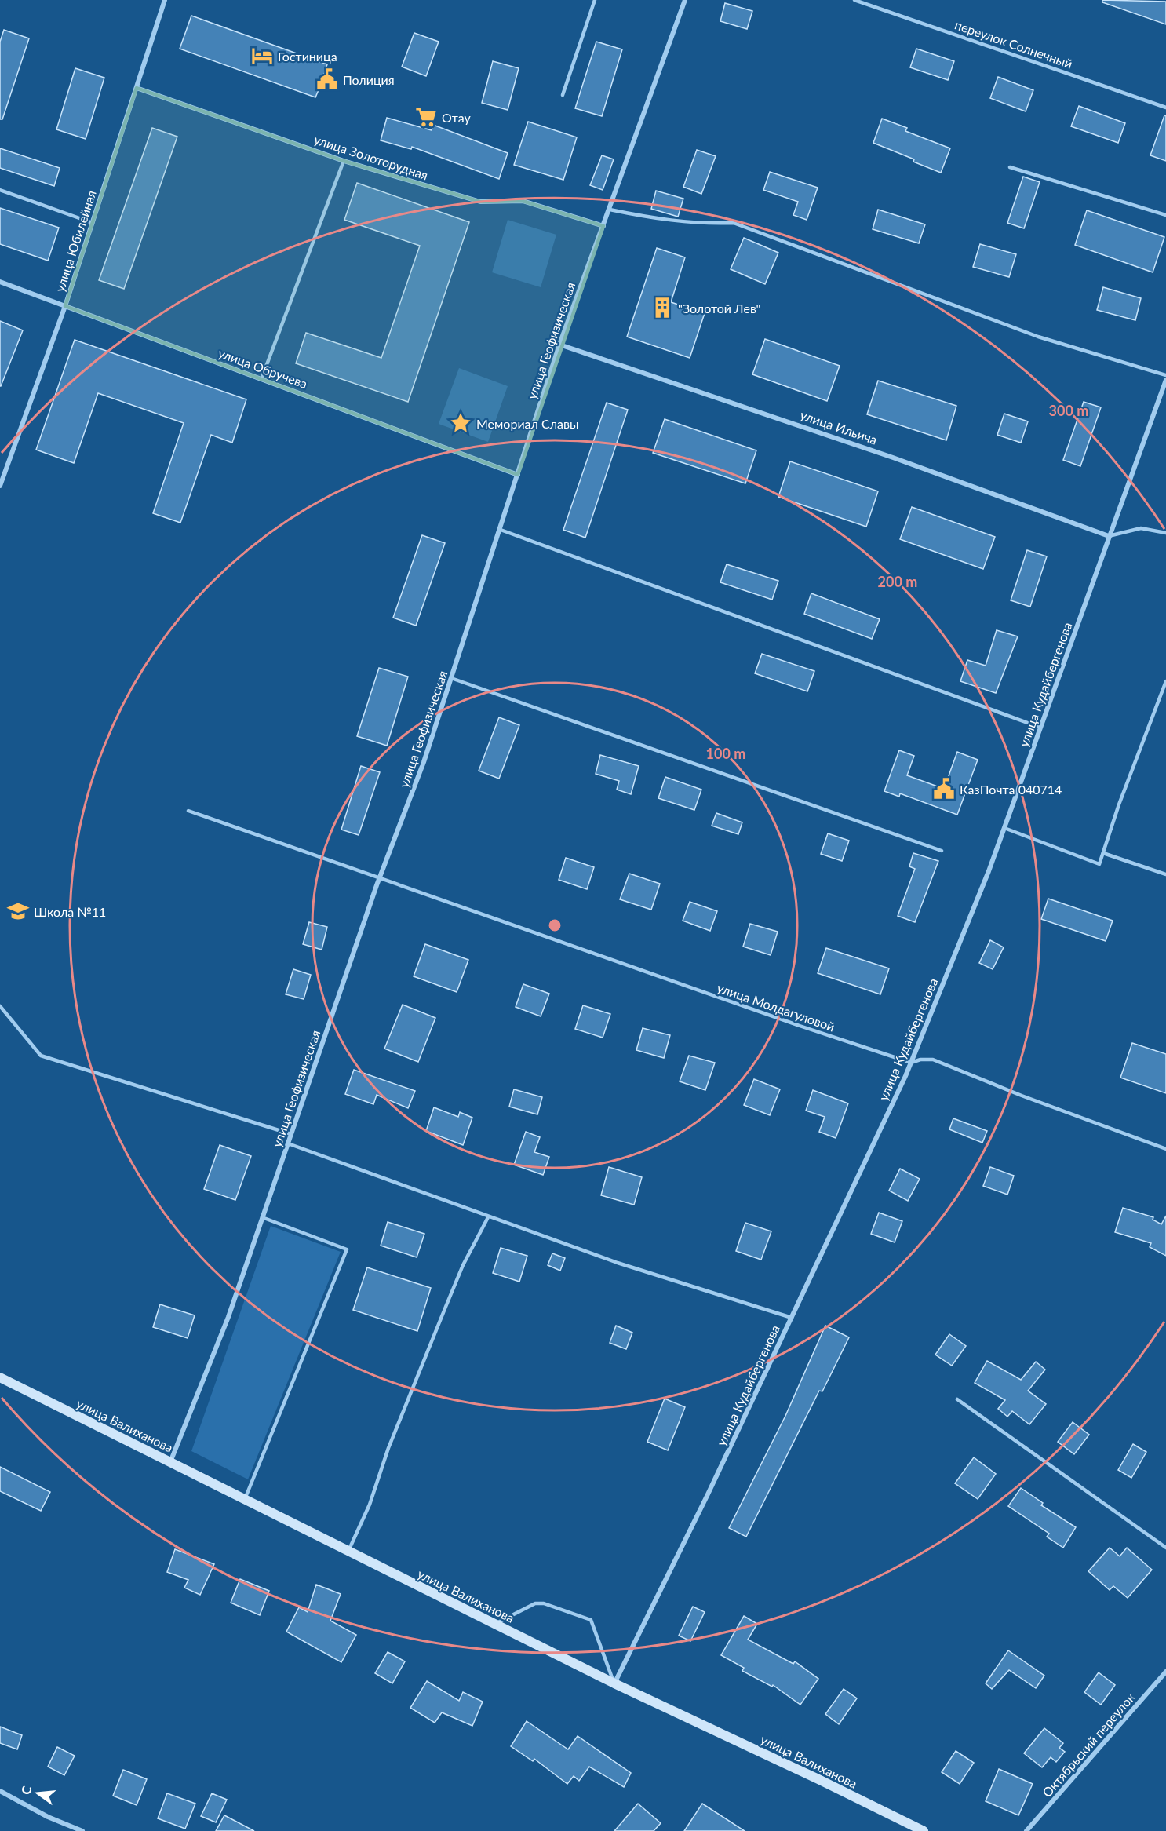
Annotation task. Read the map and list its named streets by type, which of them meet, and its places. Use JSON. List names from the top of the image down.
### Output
{
  "streets": {
    "main road": ["улица Валиханова"],
    "street": [
      "улица Золоторудная",
      "улица Юбилейная",
      "улица Геофизическая",
      "улица Обручева",
      "улица Ильича",
      "улица Кудайбергенова",
      "Октябрьский переулок"
    ],
    "lane": ["переулок Солнечный", "улица Молдагуловой"]
  },
  "crossings": [
    ["улица Золоторудная", "улица Юбилейная"],
    ["улица Золоторудная", "улица Геофизическая"],
    ["улица Юбилейная", "улица Обручева"],
    ["улица Геофизическая", "улица Обручева"],
    ["улица Геофизическая", "улица Ильича"],
    ["улица Геофизическая", "улица Молдагуловой"],
    ["улица Геофизическая", "улица Валиханова"],
    ["улица Ильича", "улица Кудайбергенова"],
    ["улица Кудайбергенова", "улица Молдагуловой"],
    ["улица Кудайбергенова", "улица Валиханова"]
  ],
  "places": {
    "hotel": ["Гостиница"],
    "public building": ["Полиция", "КазПочта 040714"],
    "supermarket": ["Отау"],
    "building": ["\"Золотой Лев\""],
    "place": ["Мемориал Славы"],
    "school or university": ["Школа №11"]
  },
  "north": "left",
  "rings": ["300 m", "200 m", "100 m"]
}
